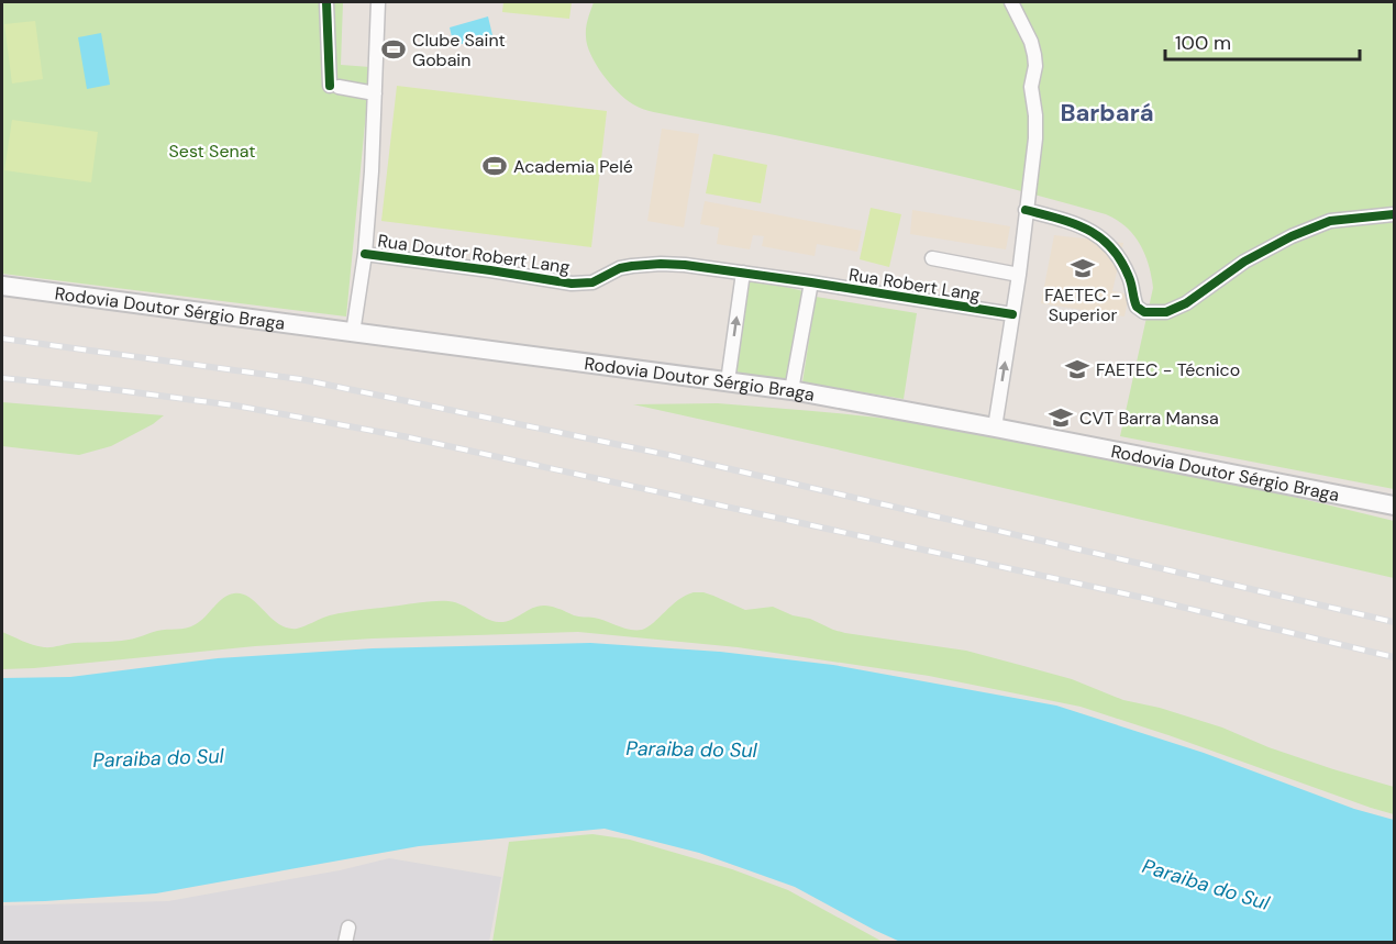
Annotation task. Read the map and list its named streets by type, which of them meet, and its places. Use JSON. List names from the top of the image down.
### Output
{
  "streets": {
    "main road": ["Rodovia Doutor Sérgio Braga"],
    "street": ["Rua Doutor Robert Lang", "Rua Robert Lang"]
  },
  "crossings": [
    ["Rua Doutor Robert Lang", "Rua Robert Lang"]
  ],
  "districts": ["Barbará"],
  "water": ["Paraiba do Sul"],
  "parks": ["Sest Senat"],
  "places": {
    "sports": ["Clube Saint Gobain", "Academia Pelé"],
    "school or university": ["FAETEC - Superior", "FAETEC - Técnico", "CVT Barra Mansa"]
  },
  "scale_bar": "100 m"
}
